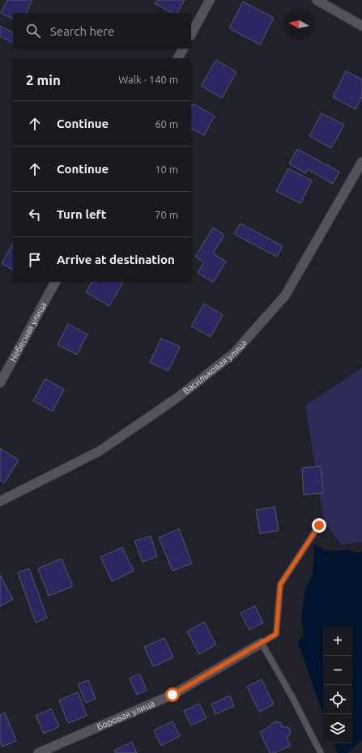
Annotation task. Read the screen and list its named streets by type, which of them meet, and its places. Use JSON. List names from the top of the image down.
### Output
{
  "streets": {
    "street": ["Небесная улица", "Васильковая улица", "Боровая улица"]
  },
  "north": "left",
  "page": {
    "search": "Search here",
    "heading": ["2 min", "Walk · 140 m"],
    "list": [
      ["Continue", "60 m"],
      ["Continue", "10 m"],
      ["Turn left", "70 m"],
      "Arrive at destination"
    ],
    "map_buttons": ["+", "−"]
  }
}
